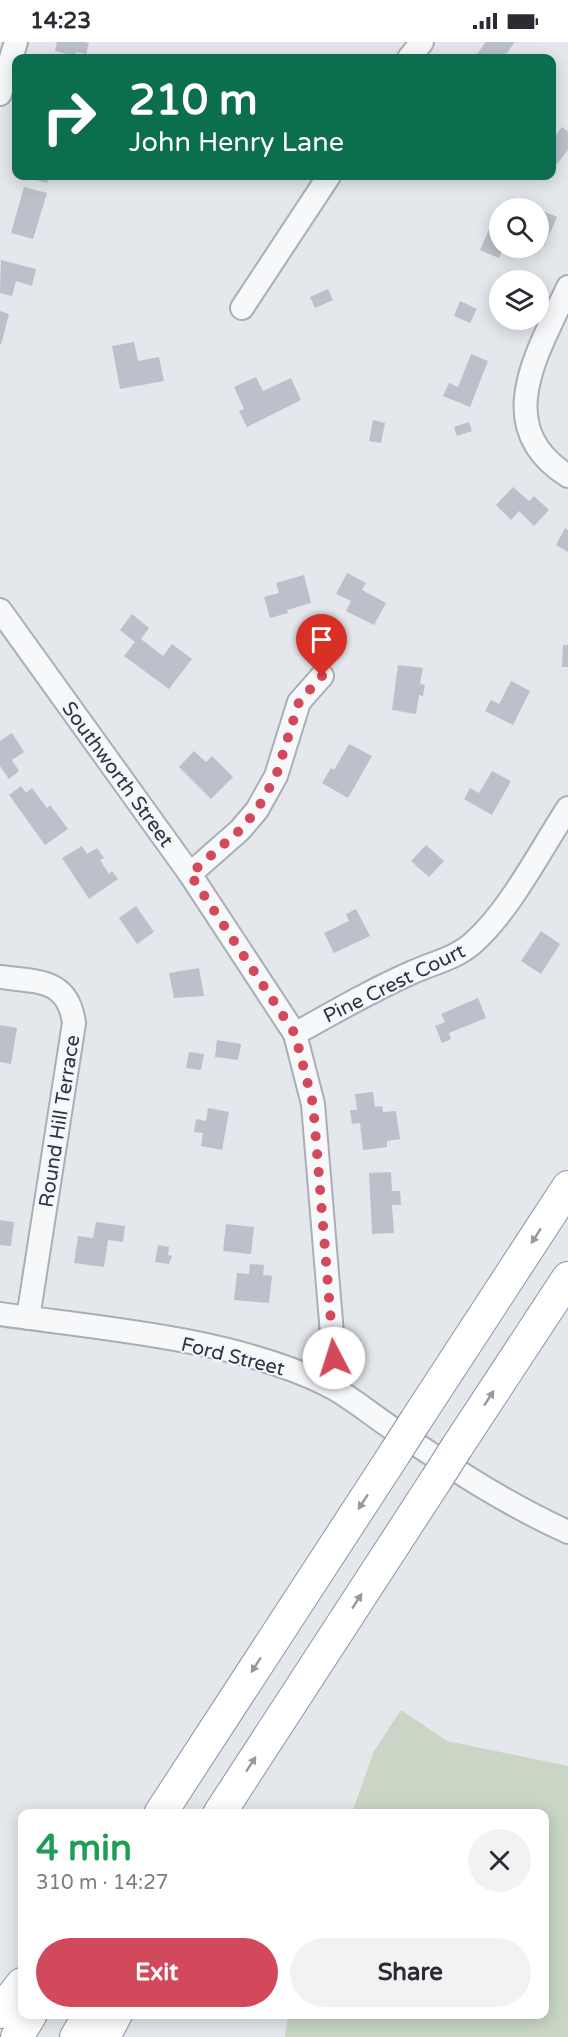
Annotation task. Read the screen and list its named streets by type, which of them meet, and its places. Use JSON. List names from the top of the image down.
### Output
{
  "streets": {
    "street": [
      "Southworth Street",
      "Pine Crest Court",
      "Round Hill Terrace",
      "Ford Street"
    ]
  },
  "crossings": [
    ["Southworth Street", "Pine Crest Court"],
    ["Southworth Street", "Ford Street"],
    ["Round Hill Terrace", "Ford Street"]
  ],
  "page": {
    "status": "14:23",
    "turn": ["210 m", "John Henry Lane"],
    "heading": ["4 min", "310 m · 14:27"],
    "buttons": ["Exit", "Share"]
  }
}
